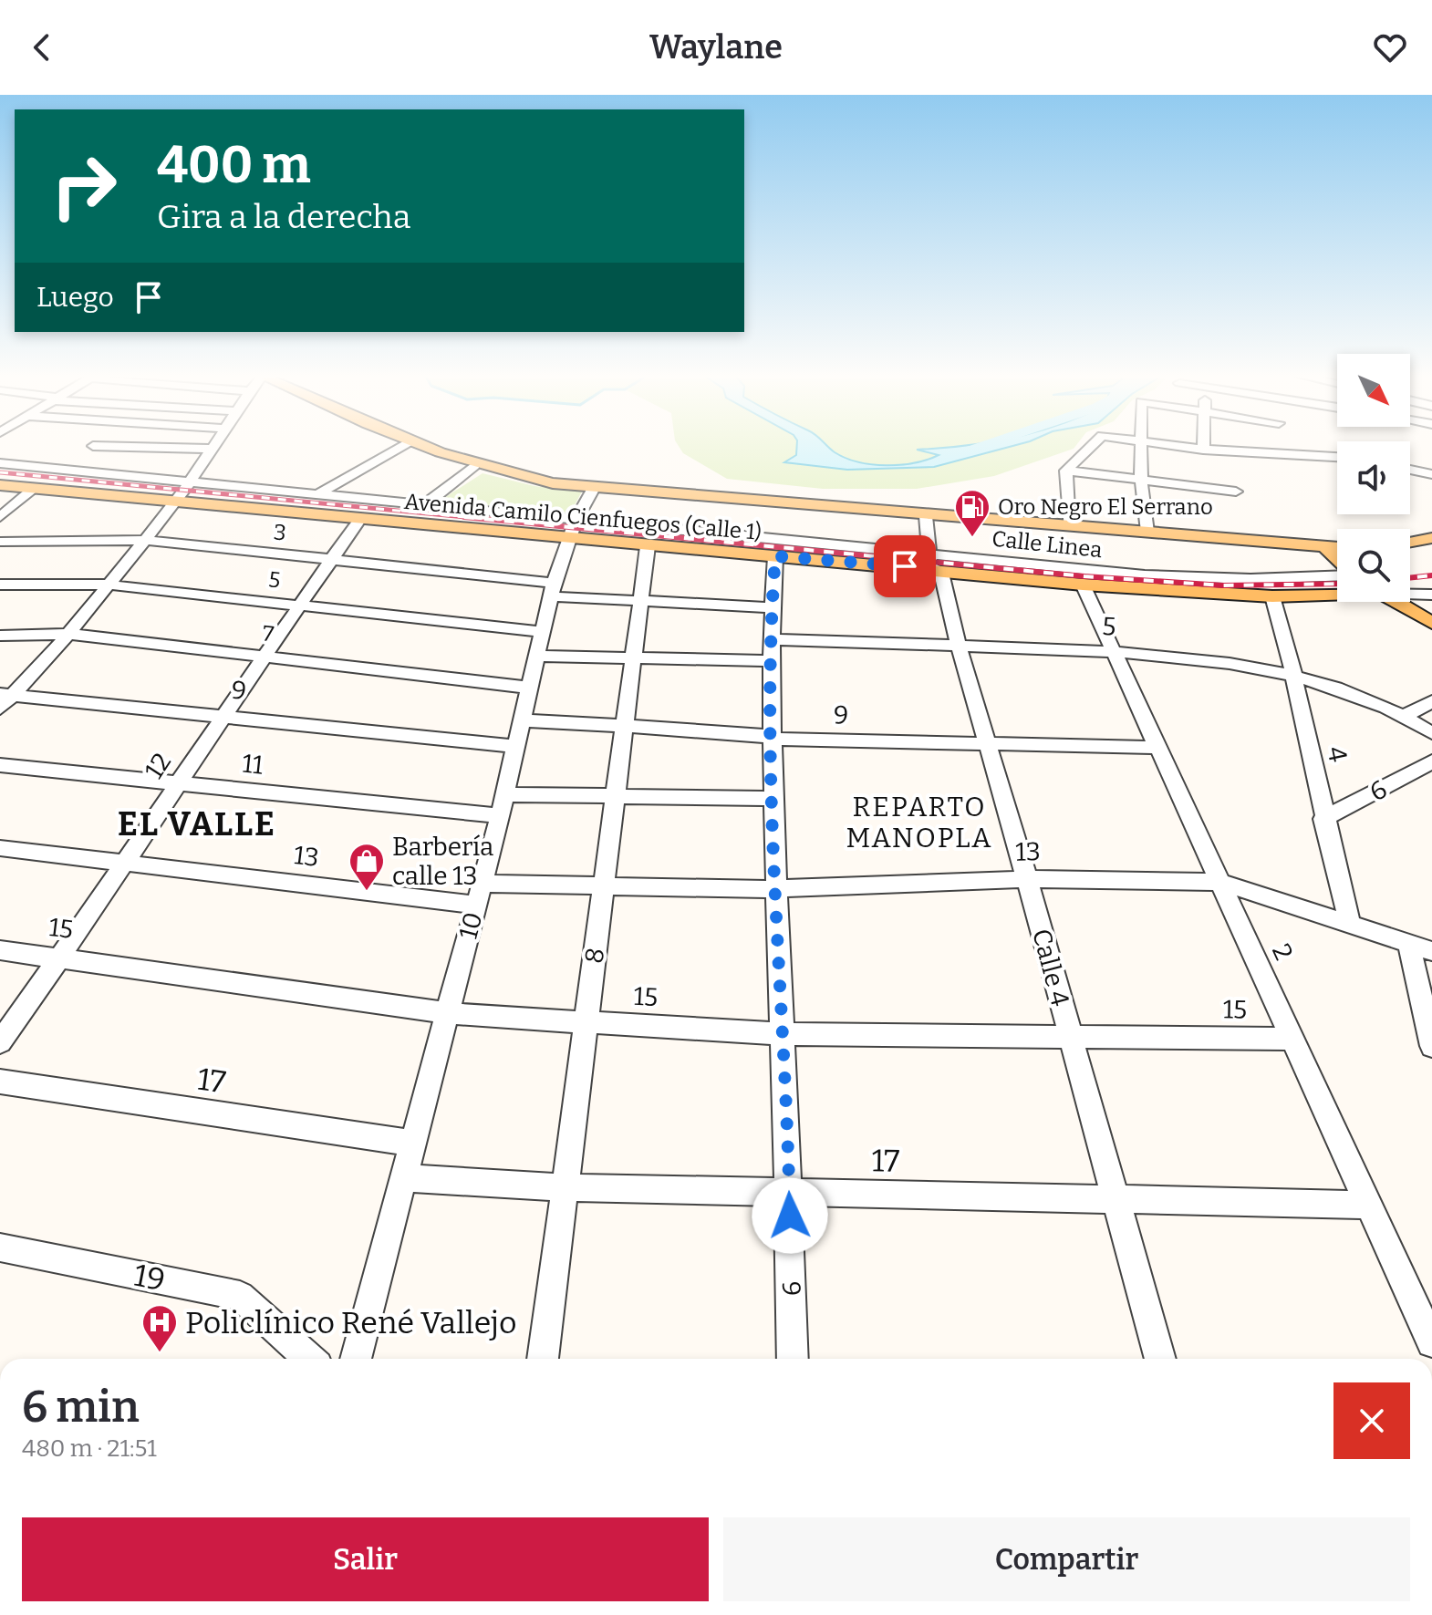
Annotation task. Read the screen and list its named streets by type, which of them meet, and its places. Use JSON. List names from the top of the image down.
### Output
{
  "streets": {
    "main road": ["Avenida Camilo Cienfuegos (Calle 1)"],
    "street": [
      "3",
      "Calle Linea",
      "5",
      "7",
      "9",
      "4",
      "11",
      "12",
      "6",
      "13",
      "10",
      "15",
      "2",
      "8",
      "Calle 4",
      "17",
      "19"
    ]
  },
  "crossings": [
    ["Avenida Camilo Cienfuegos (Calle 1)", "Calle Linea"],
    ["Avenida Camilo Cienfuegos (Calle 1)", "4"],
    ["Avenida Camilo Cienfuegos (Calle 1)", "12"],
    ["Avenida Camilo Cienfuegos (Calle 1)", "6"],
    ["Avenida Camilo Cienfuegos (Calle 1)", "10"],
    ["Avenida Camilo Cienfuegos (Calle 1)", "2"],
    ["Avenida Camilo Cienfuegos (Calle 1)", "8"],
    ["Avenida Camilo Cienfuegos (Calle 1)", "Calle 4"],
    ["3", "12"],
    ["3", "6"],
    ["3", "10"],
    ["3", "8"],
    ["Calle Linea", "10"],
    ["Calle Linea", "Calle 4"],
    ["5", "4"],
    ["5", "12"],
    ["5", "6"],
    ["5", "10"],
    ["5", "2"],
    ["5", "8"],
    ["5", "Calle 4"],
    ["7", "12"],
    ["7", "10"],
    ["9", "12"],
    ["9", "6"],
    ["9", "10"],
    ["9", "2"],
    ["9", "8"],
    ["9", "Calle 4"],
    ["4", "6"],
    ["4", "13"],
    ["11", "12"],
    ["11", "10"],
    ["12", "13"],
    ["12", "15"],
    ["6", "13"],
    ["6", "15"],
    ["6", "17"],
    ["13", "10"],
    ["13", "2"],
    ["13", "8"],
    ["13", "Calle 4"],
    ["10", "15"],
    ["10", "17"],
    ["15", "2"],
    ["15", "8"],
    ["15", "Calle 4"],
    ["2", "17"],
    ["8", "17"],
    ["Calle 4", "17"]
  ],
  "districts": ["REPARTO MANOPLA", "EL VALLE"],
  "places": {
    "fuel station": ["Oro Negro El Serrano"],
    "shop": ["Barbería calle 13"],
    "hospital": ["Policlínico René Vallejo"]
  },
  "north": "bottom right",
  "page": {
    "header": "Waylane",
    "turn": ["400 m", "Gira a la derecha"],
    "then": "Luego",
    "heading": ["6 min", "480 m · 21:51"],
    "buttons": ["Salir", "Compartir"]
  }
}
